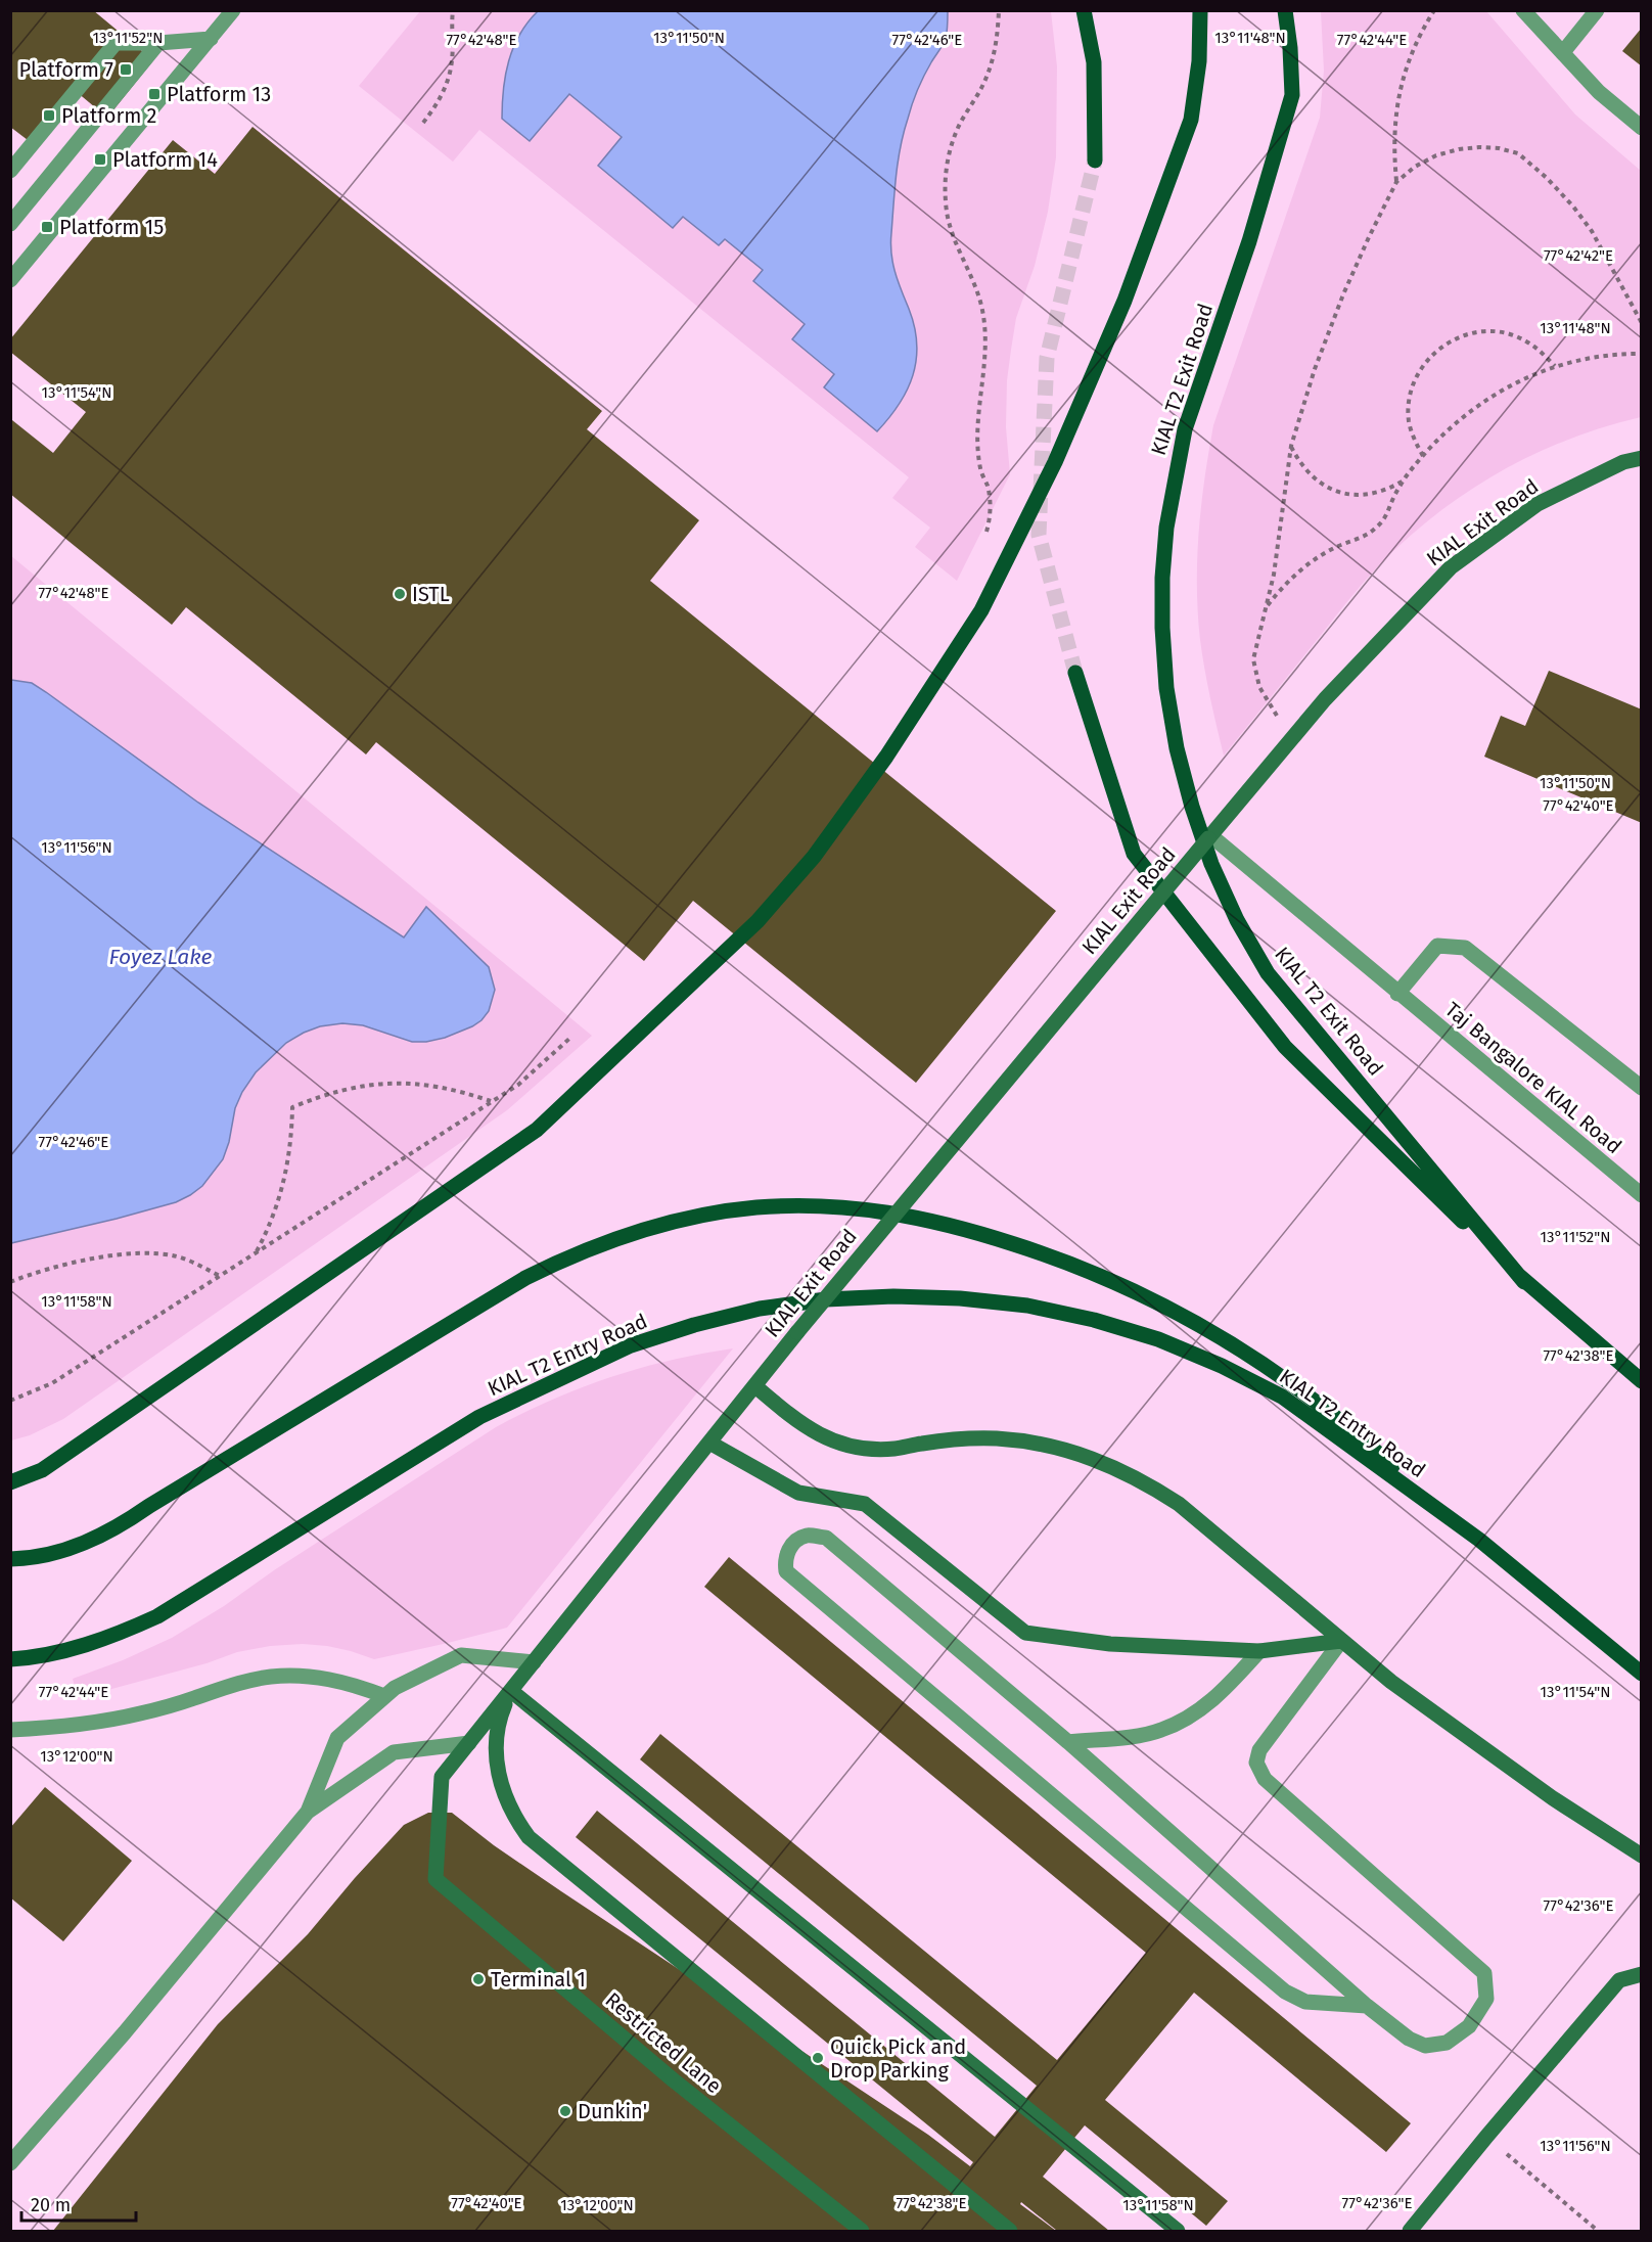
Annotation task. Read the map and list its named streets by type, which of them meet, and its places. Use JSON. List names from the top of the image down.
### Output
{
  "streets": {
    "main road": [
      "KIAL T2 Exit Road",
      "KIAL Exit Road",
      "KIAL T2 Entry Road",
      "Restricted Lane"
    ],
    "lane": ["Taj Bangalore KIAL Road"]
  },
  "crossings": [
    ["KIAL Exit Road", "Taj Bangalore KIAL Road"],
    ["KIAL Exit Road", "Restricted Lane"]
  ],
  "water": ["Foyez Lake"],
  "places": {
    "transit": [
      "Platform 7",
      "Platform 13",
      "Platform 2",
      "Platform 14",
      "Platform 15"
    ],
    "other": [
      "ISTL",
      "Terminal 1",
      "Quick Pick and Drop Parking",
      "Dunkin'"
    ]
  },
  "scale_bar": "20 m",
  "coordinates": [
    "13°11'52\"N",
    "13°11'50\"N",
    "13°11'48\"N",
    "77°42'48\"E",
    "77°42'46\"E",
    "77°42'44\"E",
    "77°42'42\"E",
    "13°11'54\"N",
    "77°42'40\"E",
    "13°11'56\"N",
    "13°11'58\"N",
    "77°42'38\"E",
    "13°12'00\"N",
    "77°42'36\"E"
  ]
}
